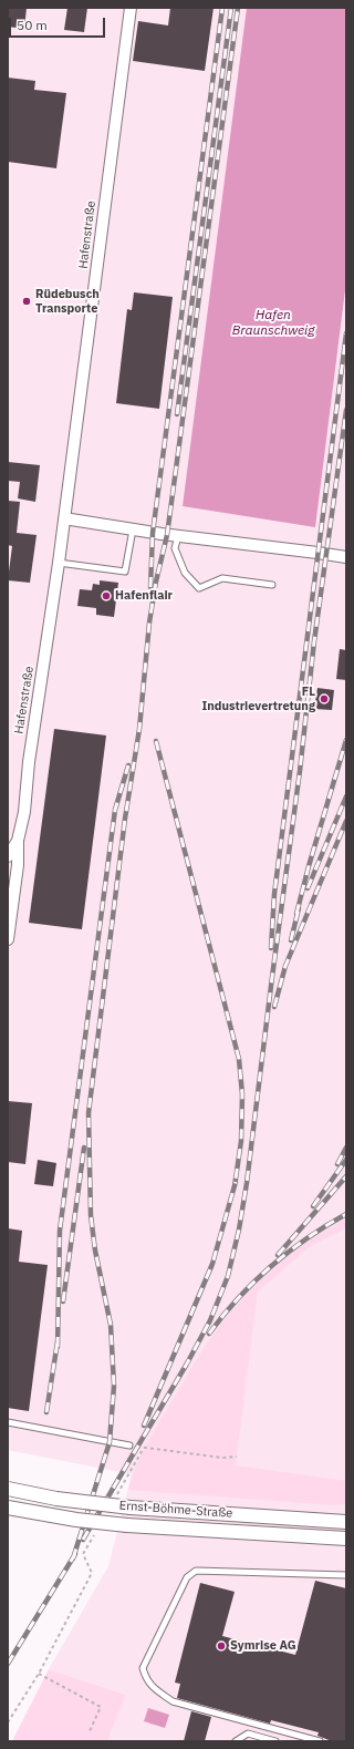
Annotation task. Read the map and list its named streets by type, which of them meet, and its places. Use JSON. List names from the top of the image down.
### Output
{
  "streets": {
    "street": ["Hafenstraße", "Ernst-Böhme-Straße"]
  },
  "water": ["Hafen Braunschweig"],
  "places": [
    "Rüdebusch Transporte",
    "Hafenflair",
    "FL Industrievertretung",
    "Symrise AG"
  ],
  "scale_bar": "50 m"
}
